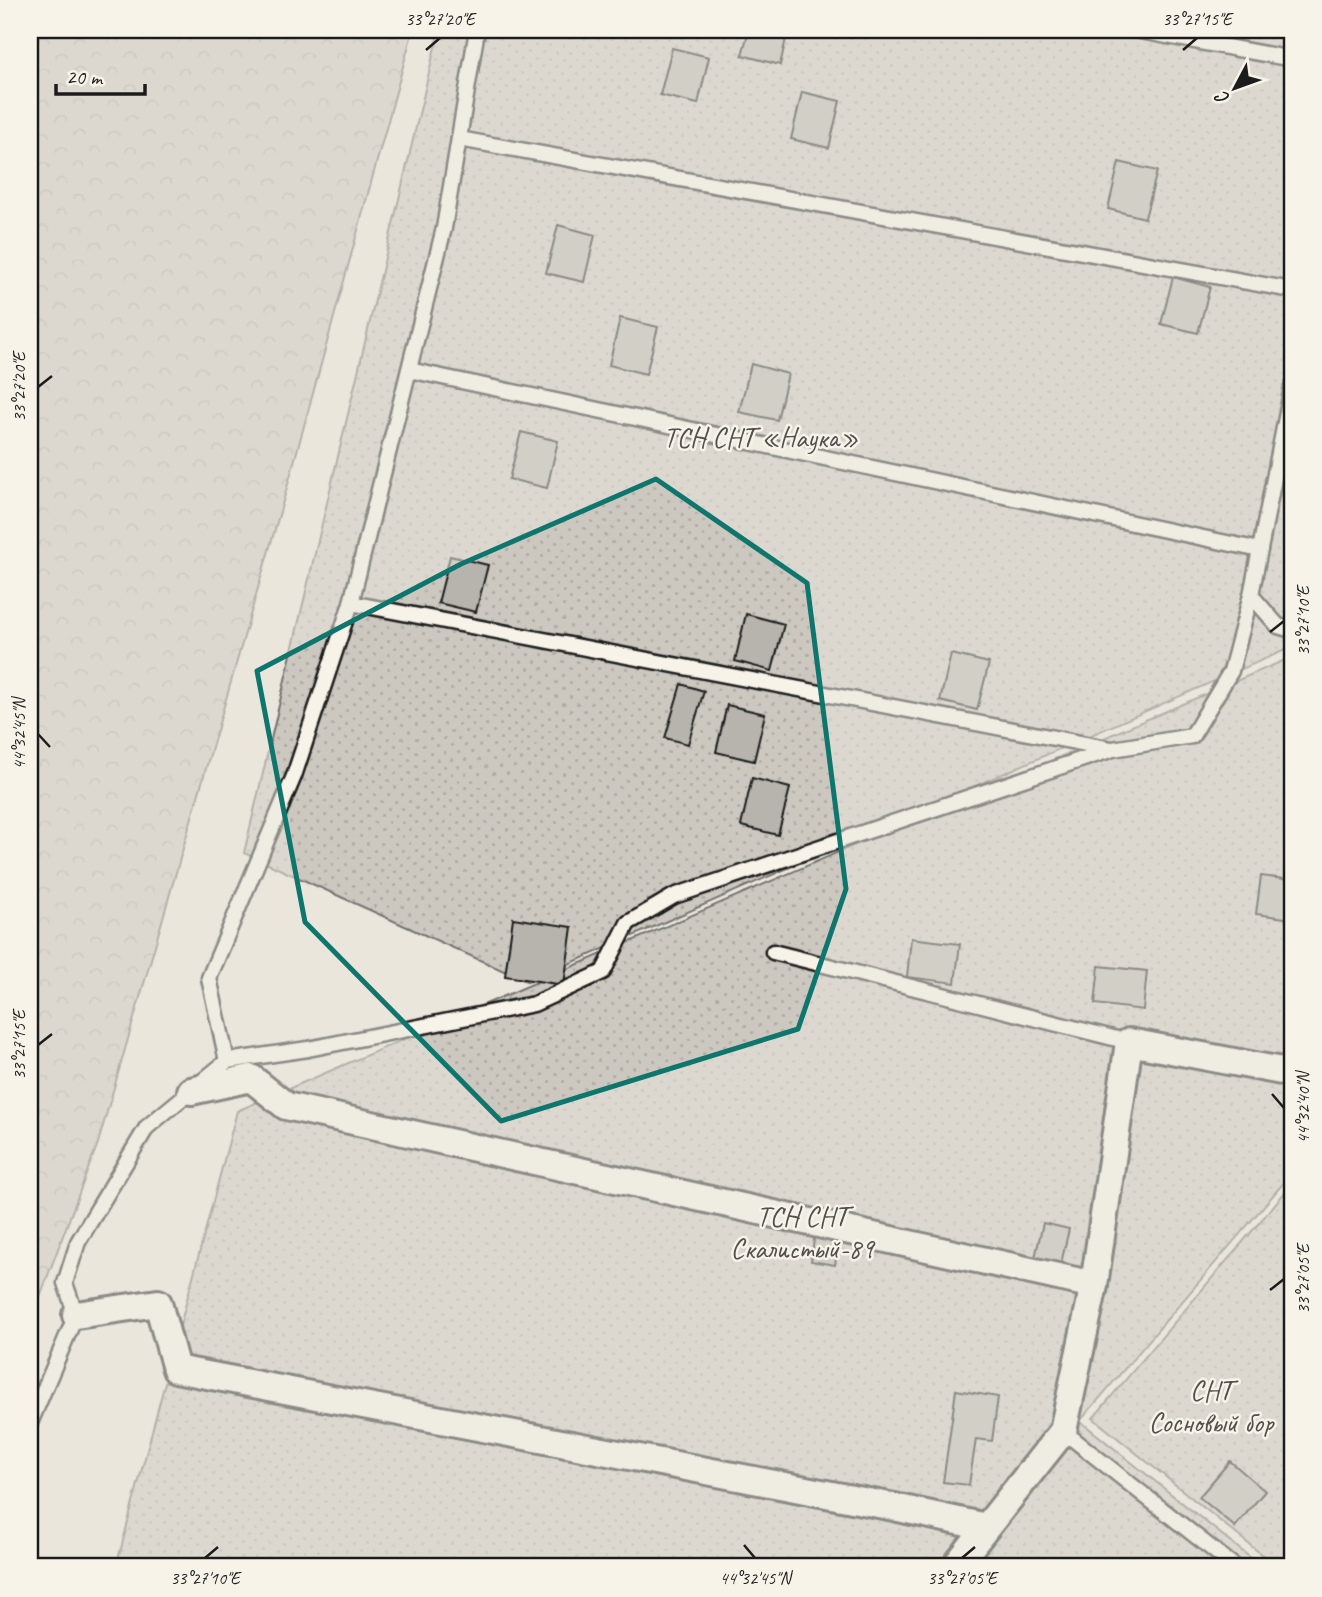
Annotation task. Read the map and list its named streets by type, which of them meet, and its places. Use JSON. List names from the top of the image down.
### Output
{
  "parks": ["ТСН СНТ «Наука»", "ТСН СНТ Скалистый-89", "СНТ Сосновый бор"],
  "scale_bar": "20 m",
  "north": "bottom left",
  "coordinates": [
    "33°27'20\"E",
    "33°27'15\"E",
    "33°27'10\"E",
    "44°32'45\"N",
    "44°32'40\"N",
    "33°27'05\"E"
  ]
}
